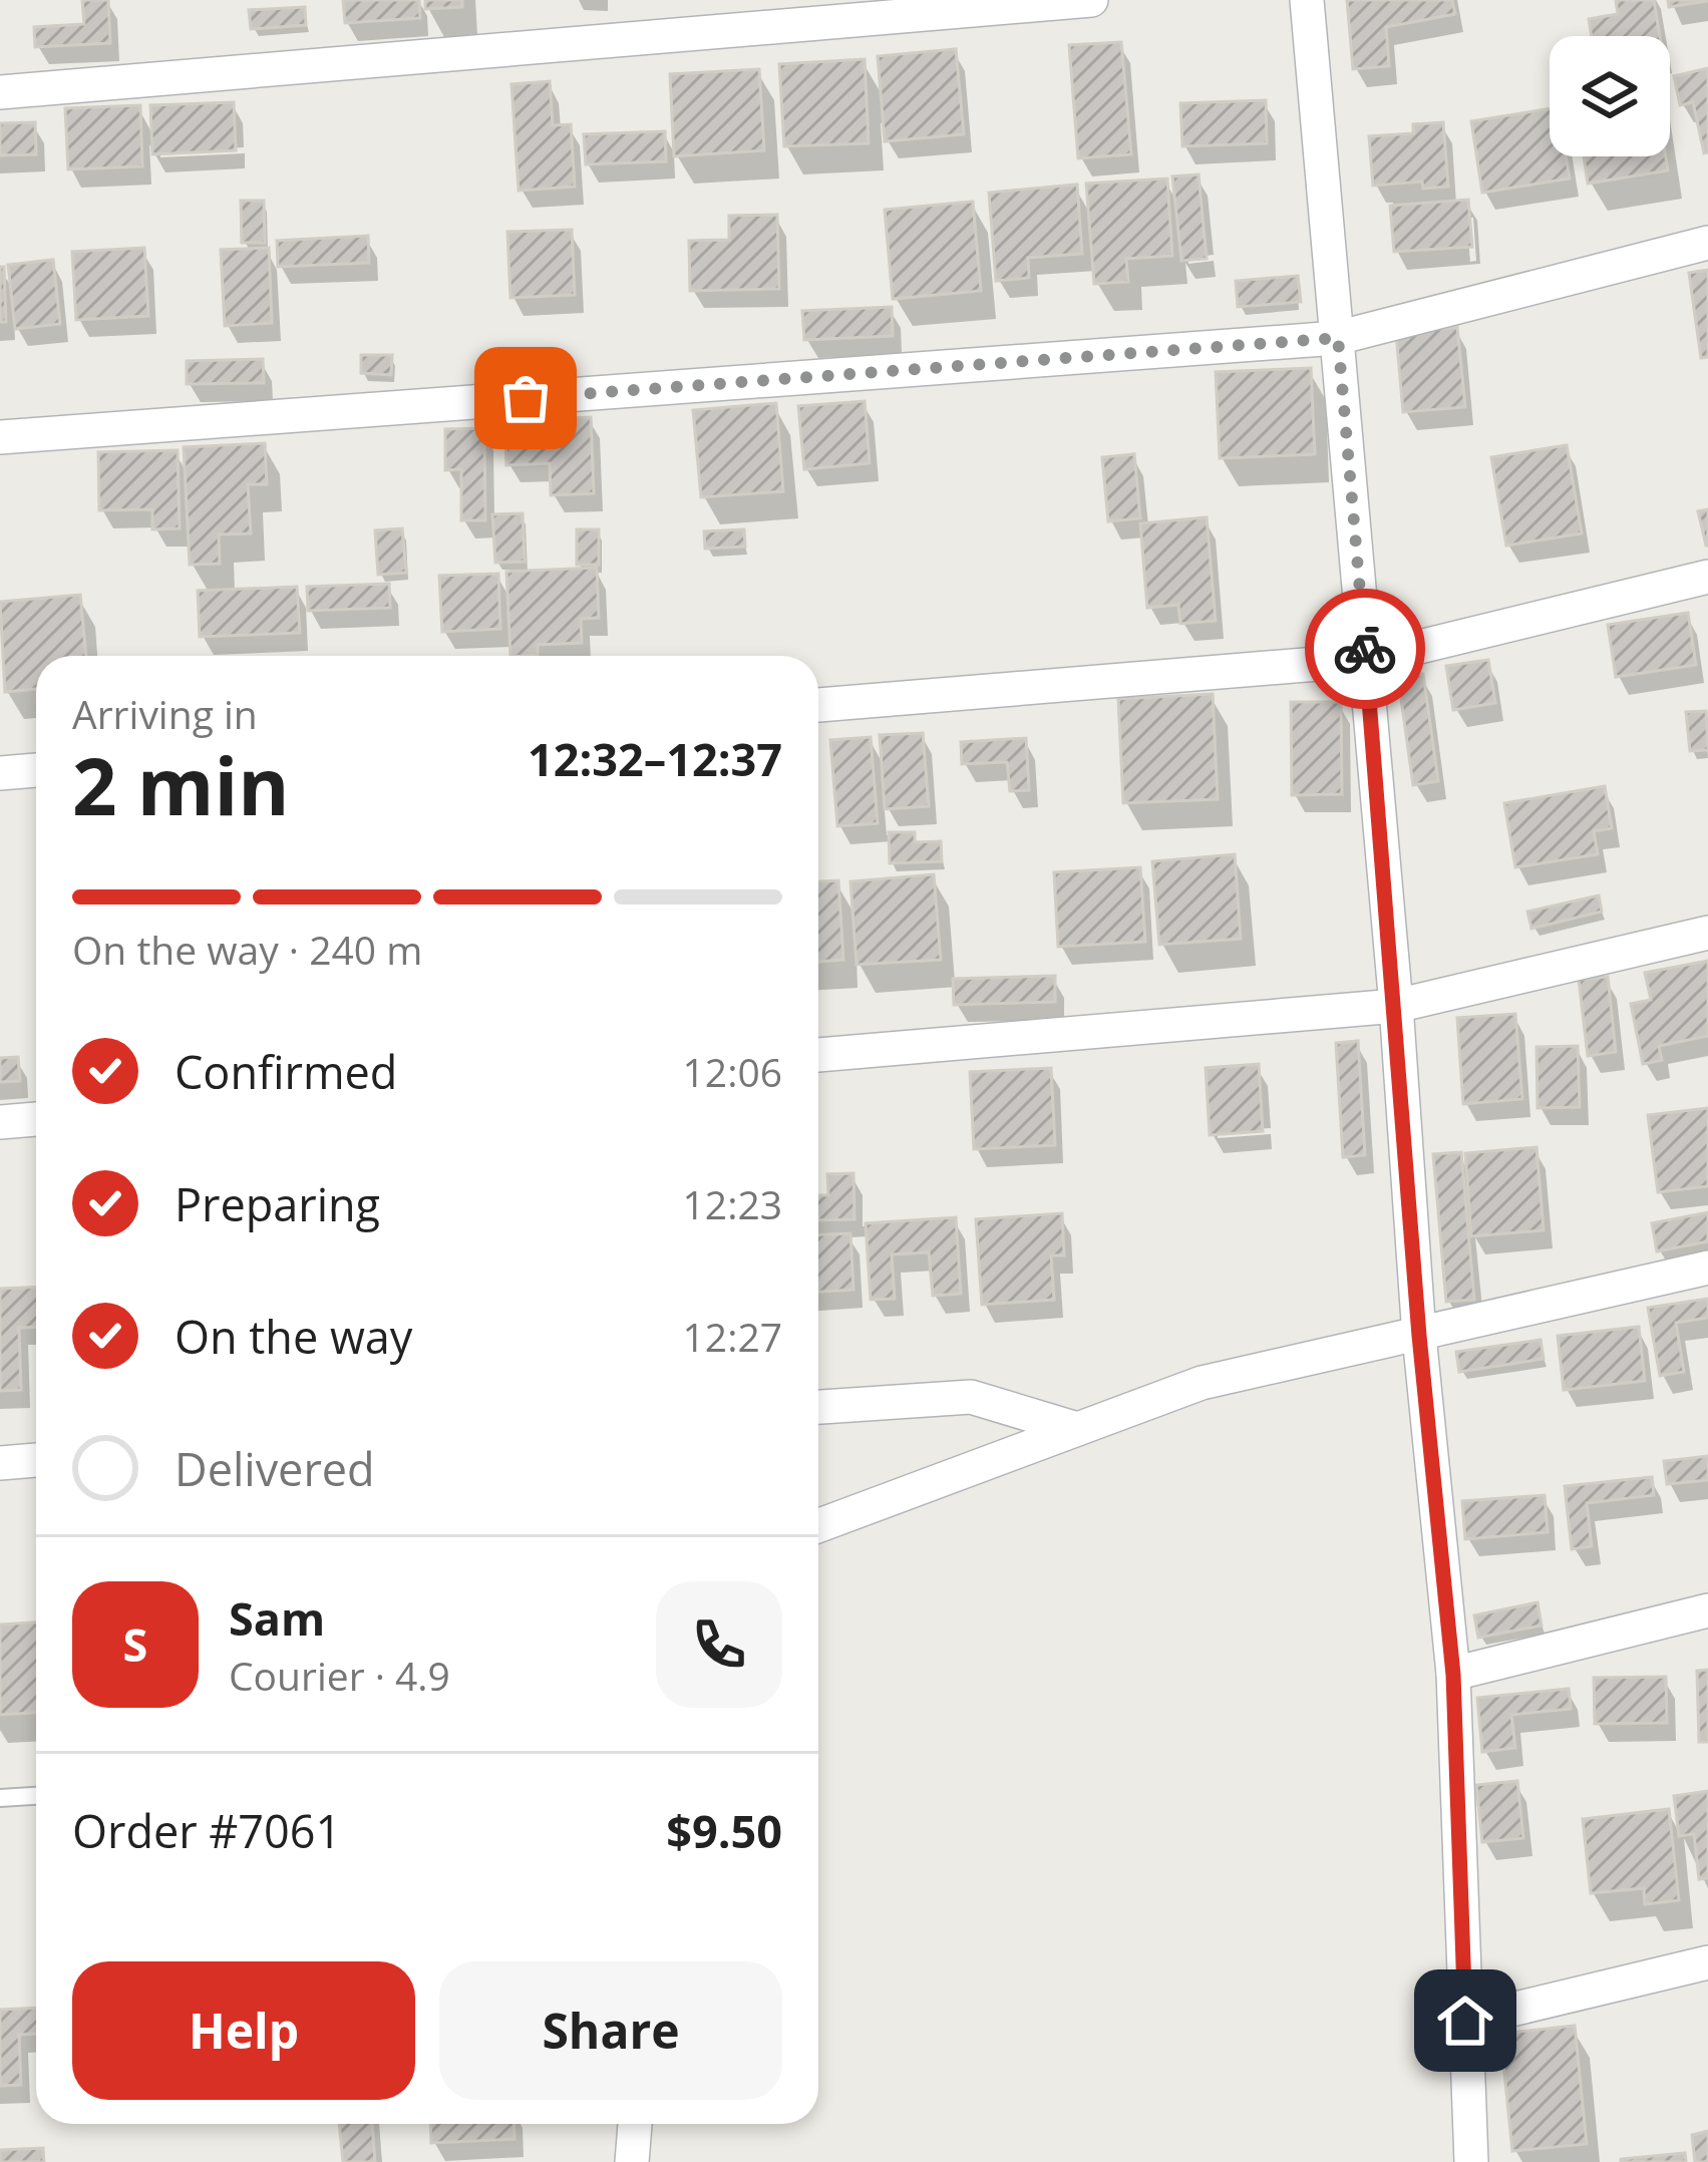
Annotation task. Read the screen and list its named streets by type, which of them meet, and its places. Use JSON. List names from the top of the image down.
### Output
{
  "page": {
    "heading": ["2 min", "Arriving in", "12:32–12:37"],
    "panel": [
      "Sam",
      "Courier · 4.9",
      "Order #7061",
      "$9.50"
    ],
    "bar": "On the way · 240 m",
    "list": [
      ["Confirmed", "12:06"],
      ["Preparing", "12:23"],
      ["On the way", "12:27"],
      "Delivered"
    ],
    "round": "S",
    "buttons": ["Help", "Share"]
  }
}
